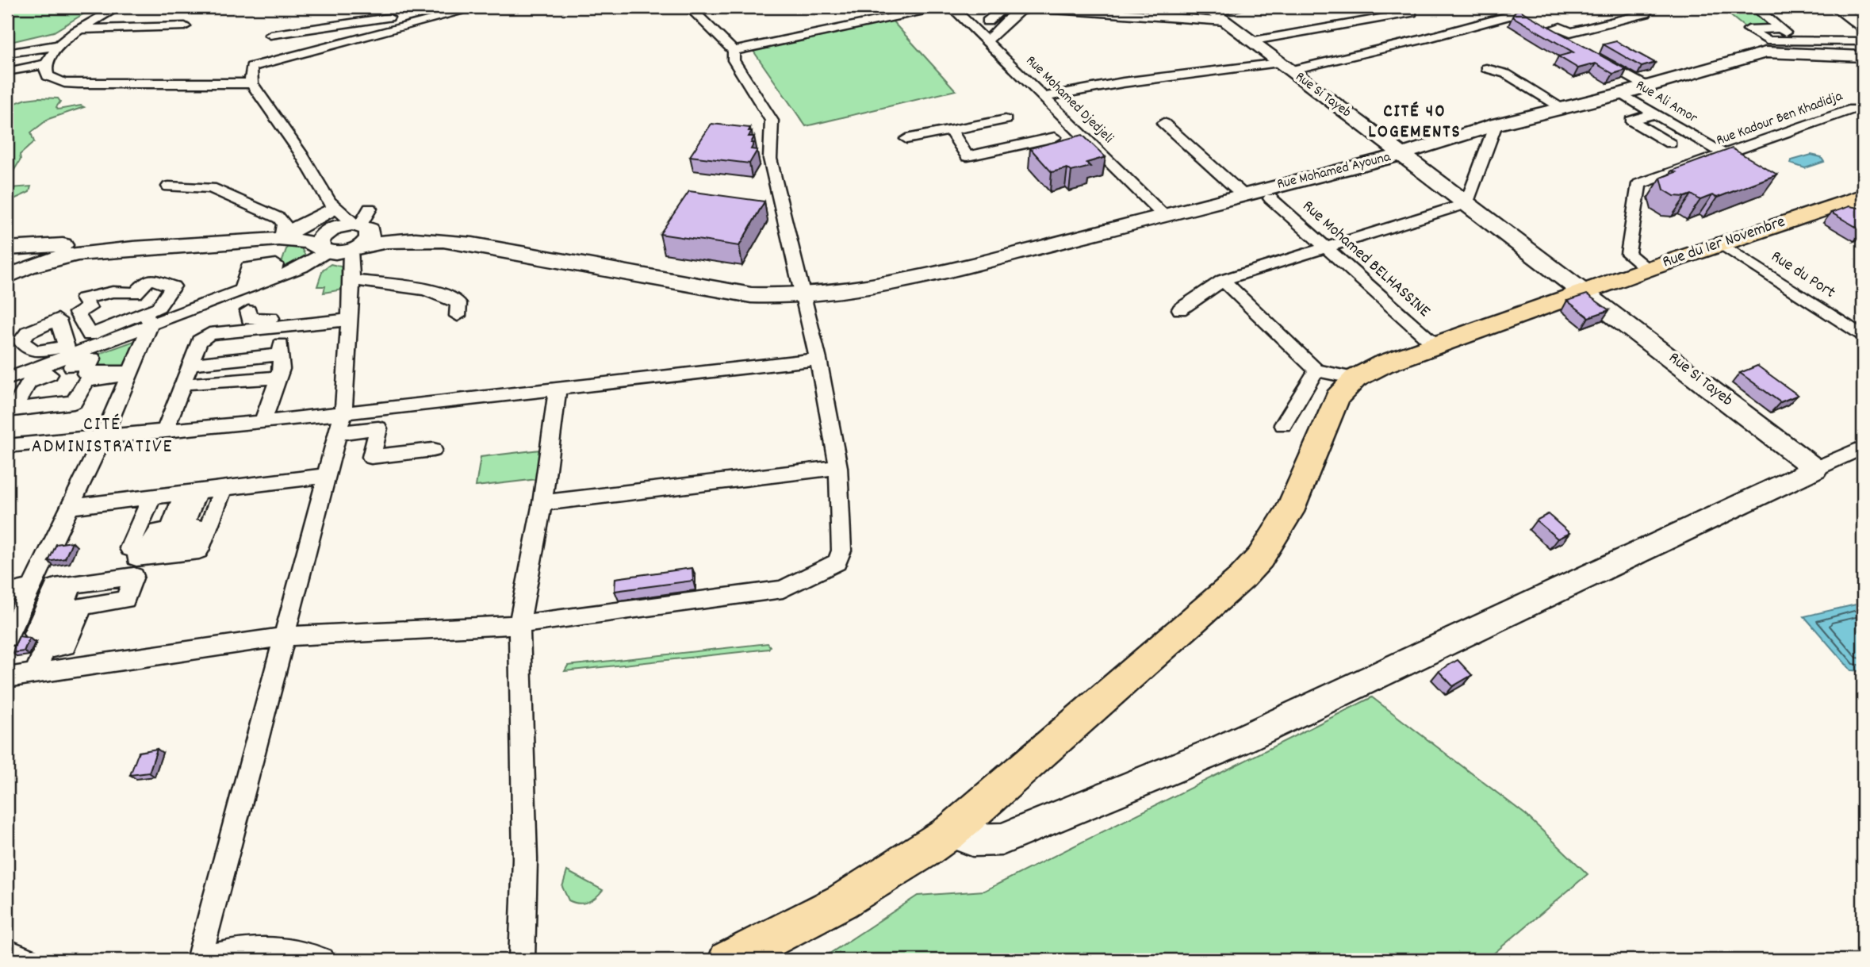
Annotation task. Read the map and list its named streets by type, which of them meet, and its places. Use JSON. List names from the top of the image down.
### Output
{
  "streets": {
    "main road": ["Rue Si Tayeb", "Rue Mohamed Ayouna", "Rue du 1er Novembre"],
    "street": [
      "Rue Mohamed Djedjeli",
      "Rue Ali Amor",
      "Rue Kadour Ben Khadidja",
      "Rue Mohamed BELHASSINE",
      "Rue du Port"
    ]
  },
  "crossings": [
    ["Rue Si Tayeb", "Rue Mohamed Ayouna"],
    ["Rue Si Tayeb", "Rue du 1er Novembre"],
    ["Rue Mohamed Djedjeli", "Rue Mohamed Ayouna"],
    ["Rue Ali Amor", "Rue Kadour Ben Khadidja"],
    ["Rue Ali Amor", "Rue Mohamed Ayouna"],
    ["Rue Kadour Ben Khadidja", "Rue du 1er Novembre"],
    ["Rue du 1er Novembre", "Rue Mohamed BELHASSINE"],
    ["Rue du 1er Novembre", "Rue du Port"]
  ],
  "districts": ["CITÉ 40 LOGEMENTS", "CITÉ ADMINISTRATIVE"]
}
